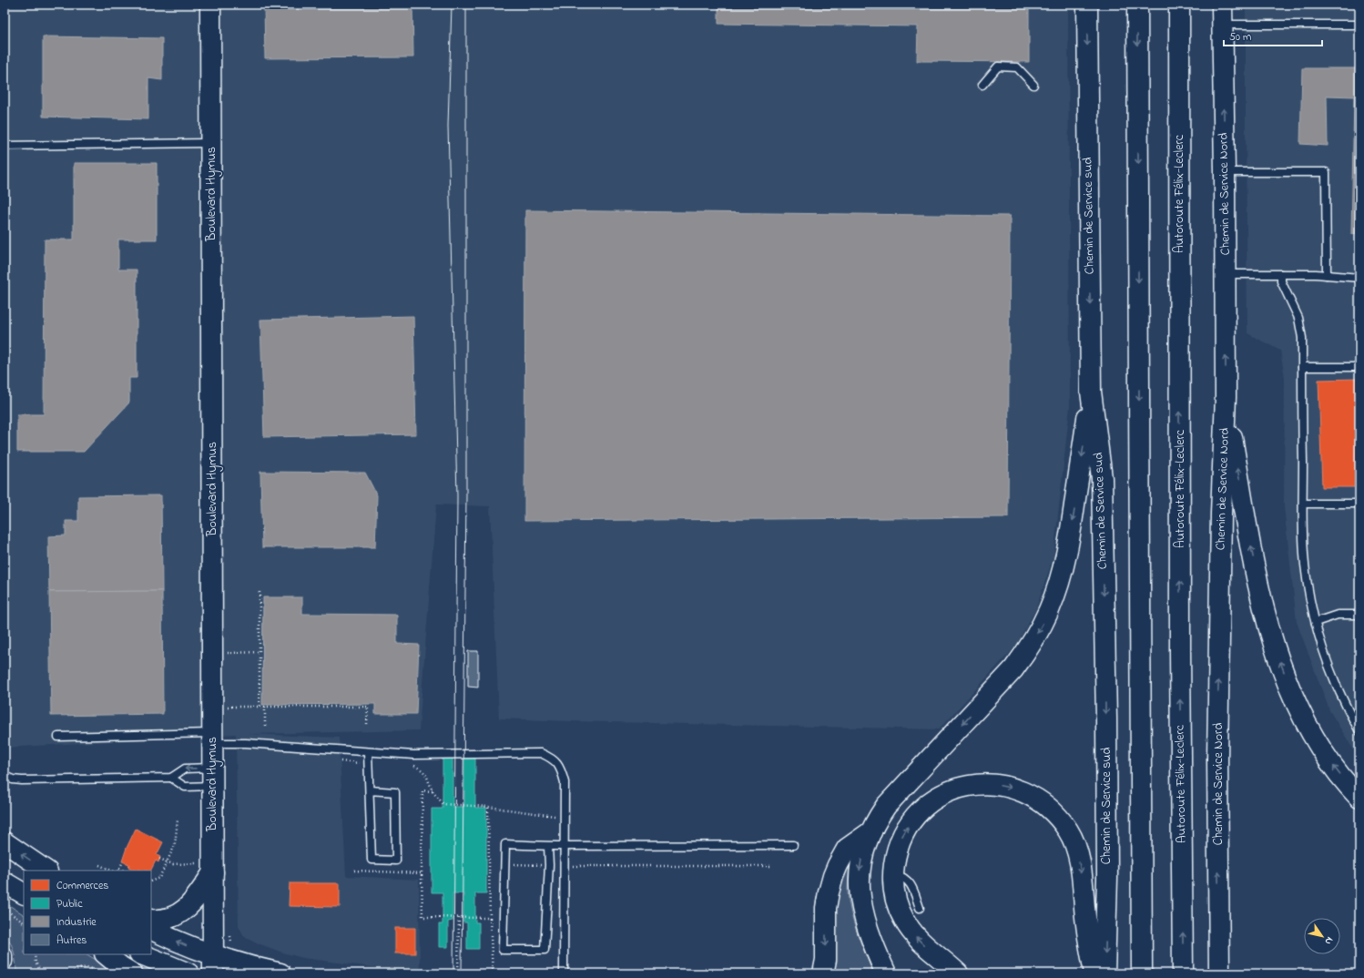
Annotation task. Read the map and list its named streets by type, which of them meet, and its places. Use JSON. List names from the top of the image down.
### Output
{
  "streets": {
    "main road": [
      "Boulevard Hymus",
      "Autoroute Félix-Leclerc",
      "Chemin de Service Nord",
      "Chemin de Service sud"
    ]
  },
  "legend": [
    "Commerces",
    "Public",
    "Industrie",
    "Autres"
  ],
  "scale_bar": "50 m",
  "north": "bottom right"
}
